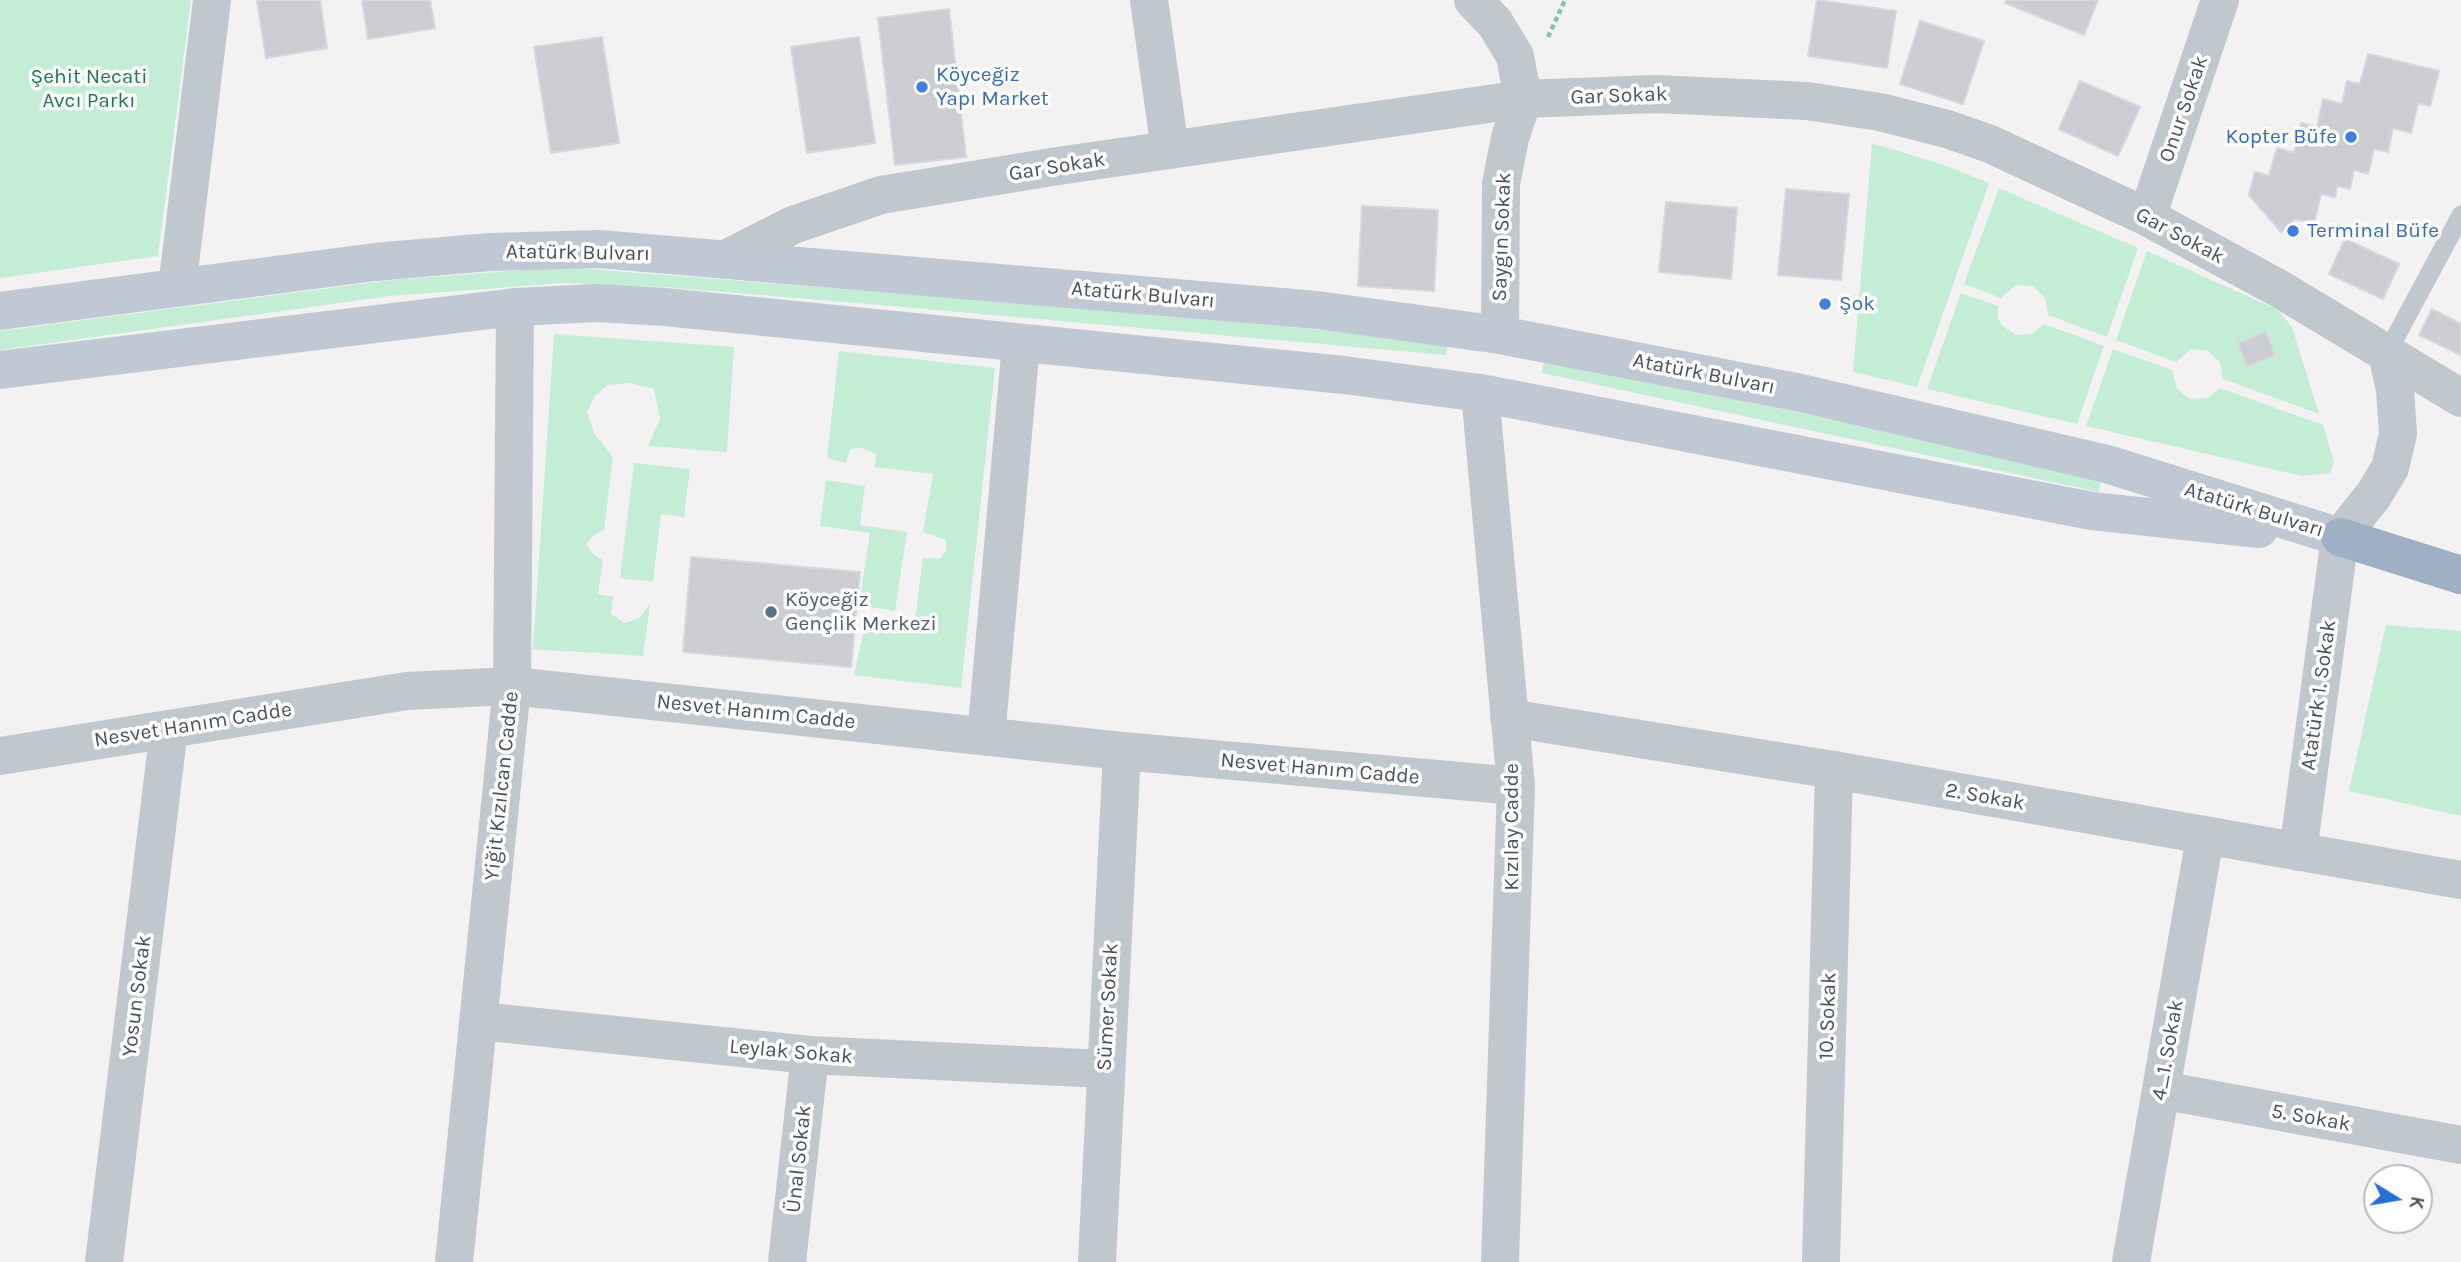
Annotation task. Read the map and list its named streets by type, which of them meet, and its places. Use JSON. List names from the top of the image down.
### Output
{
  "streets": {
    "main road": ["Atatürk Bulvarı"],
    "street": [
      "Gar Sokak",
      "Onur Sokak",
      "Saygın Sokak",
      "Atatürk 1. Sokak",
      "Nesvet Hanım Cadde",
      "Yiğit Kızılcan Cadde",
      "2. Sokak",
      "Kızılay Cadde",
      "Yosun Sokak",
      "Sümer Sokak",
      "10. Sokak",
      "4_1. Sokak",
      "Leylak Sokak",
      "5. Sokak",
      "Ünal Sokak"
    ]
  },
  "crossings": [
    ["Gar Sokak", "Onur Sokak"],
    ["Gar Sokak", "Saygın Sokak"],
    ["Gar Sokak", "Atatürk Bulvarı"],
    ["Saygın Sokak", "Atatürk Bulvarı"],
    ["Atatürk Bulvarı", "Atatürk 1. Sokak"],
    ["Atatürk Bulvarı", "Yiğit Kızılcan Cadde"],
    ["Atatürk Bulvarı", "Kızılay Cadde"],
    ["Atatürk 1. Sokak", "2. Sokak"],
    ["Nesvet Hanım Cadde", "Yiğit Kızılcan Cadde"],
    ["Nesvet Hanım Cadde", "Kızılay Cadde"],
    ["Nesvet Hanım Cadde", "Yosun Sokak"],
    ["Nesvet Hanım Cadde", "Sümer Sokak"],
    ["Yiğit Kızılcan Cadde", "Leylak Sokak"],
    ["2. Sokak", "Kızılay Cadde"],
    ["2. Sokak", "10. Sokak"],
    ["2. Sokak", "4_1. Sokak"],
    ["Sümer Sokak", "Leylak Sokak"],
    ["4_1. Sokak", "5. Sokak"],
    ["Leylak Sokak", "Ünal Sokak"]
  ],
  "parks": ["Şehit Necati Avcı Parkı"],
  "places": [
    "Köyceğiz Yapı Market",
    "Kopter Büfe",
    "Terminal Büfe",
    "Şok",
    "Köyceğiz Gençlik Merkezi"
  ],
  "north": "right"
}
